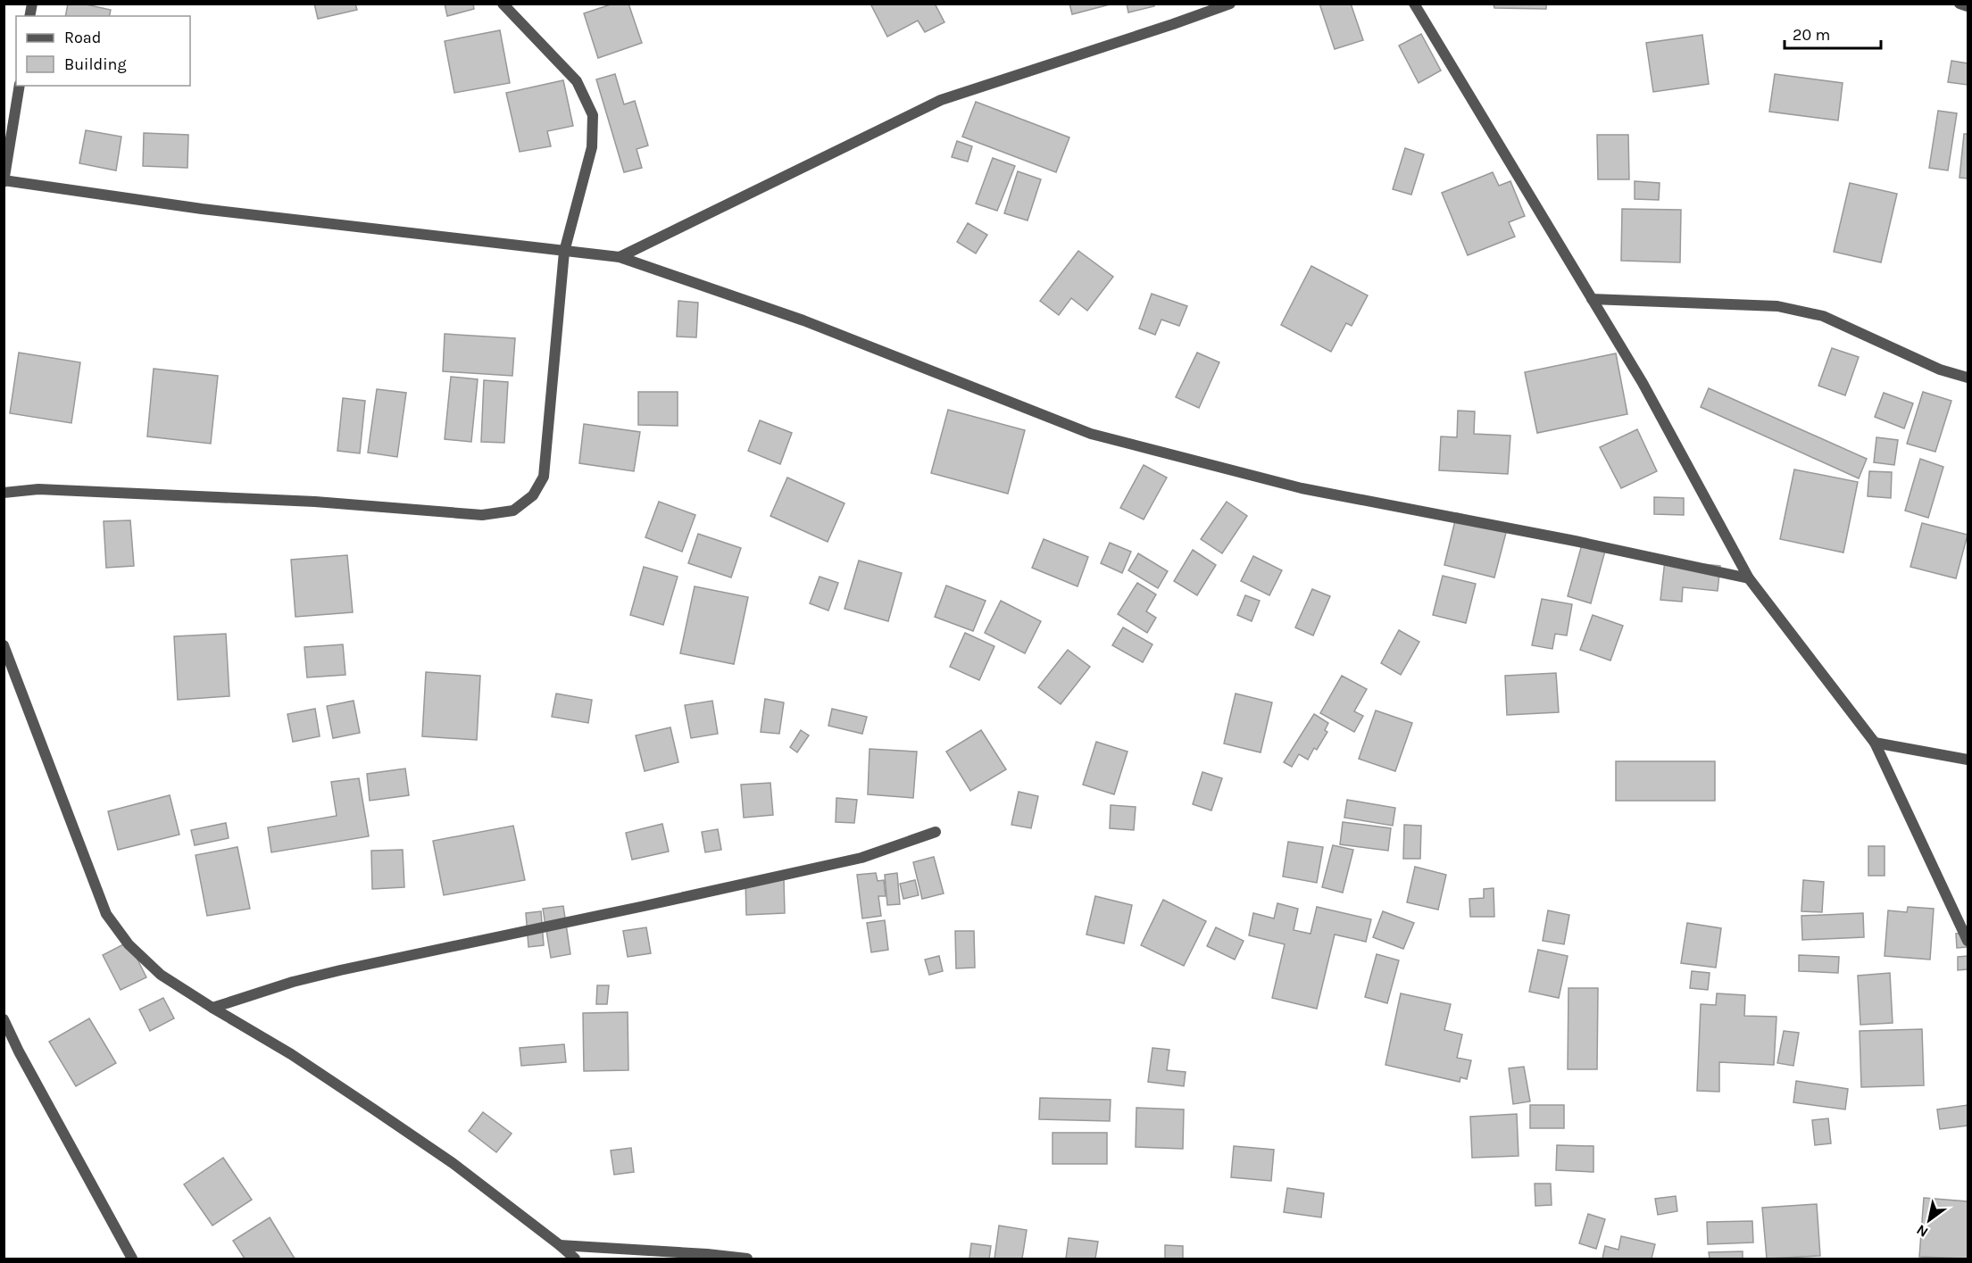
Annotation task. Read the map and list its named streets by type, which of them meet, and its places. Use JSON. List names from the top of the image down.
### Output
{
  "legend": ["Road", "Building"],
  "scale_bar": "20 m",
  "north": "bottom left"
}
